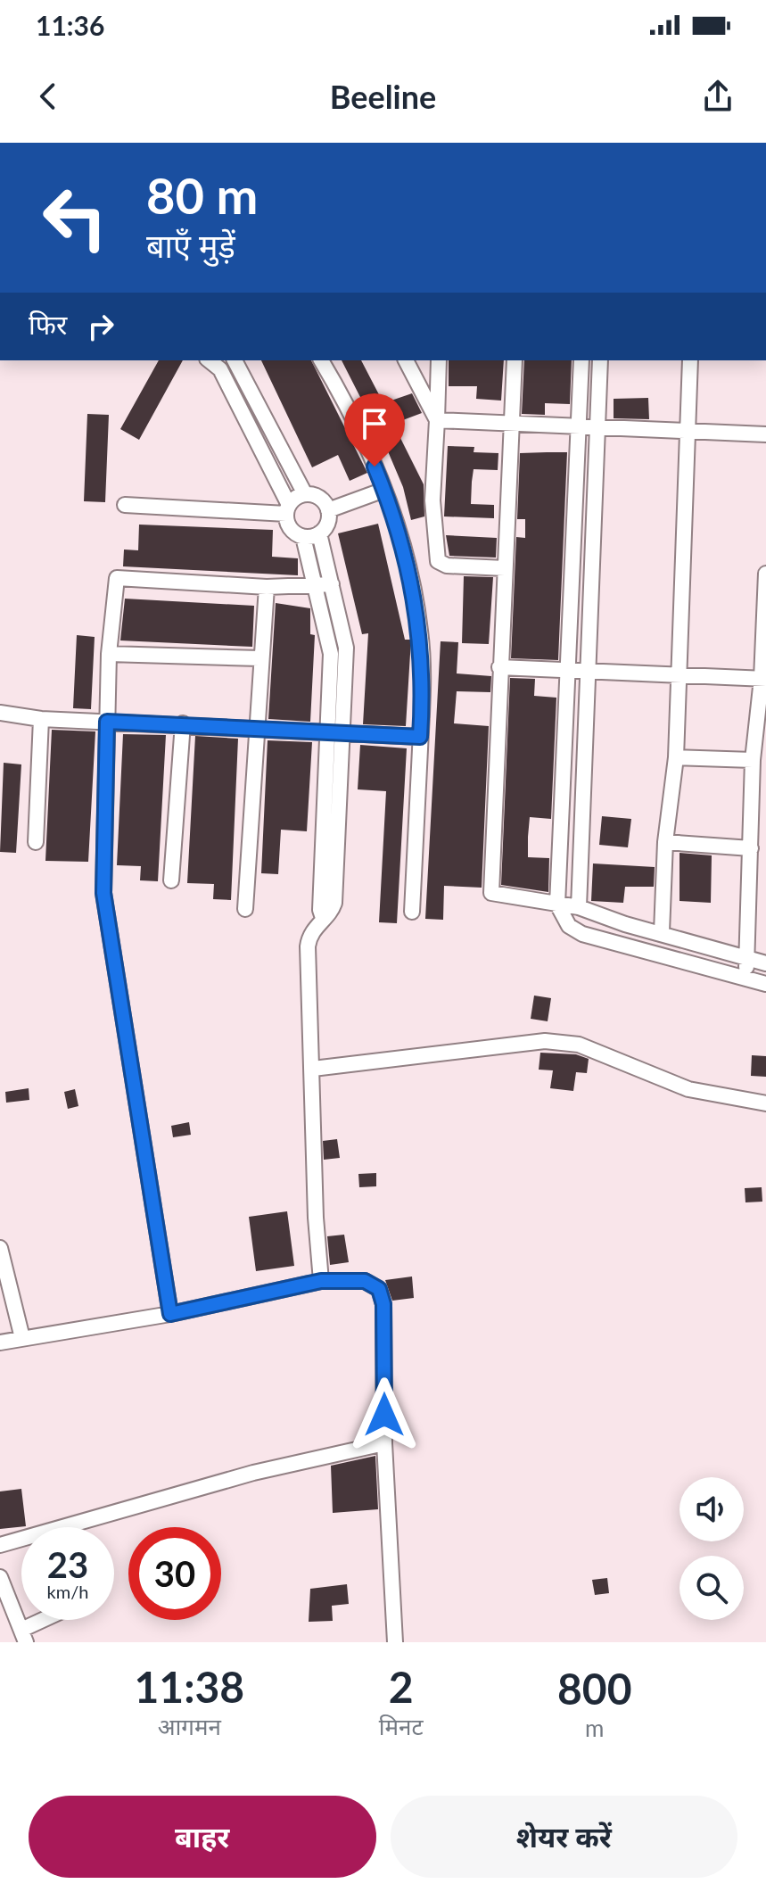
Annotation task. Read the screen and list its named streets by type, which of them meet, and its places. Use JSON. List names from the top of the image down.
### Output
{
  "page": {
    "status": "11:36",
    "header": "Beeline",
    "turn": ["80 m", "बाएँ मुड़ें"],
    "then": "फिर",
    "speed": "23 km/h",
    "limit": "30",
    "eta": [
      "11:38",
      "आगमन",
      "2",
      "मिनट",
      "800",
      "m"
    ],
    "buttons": ["बाहर", "शेयर करें"]
  }
}
